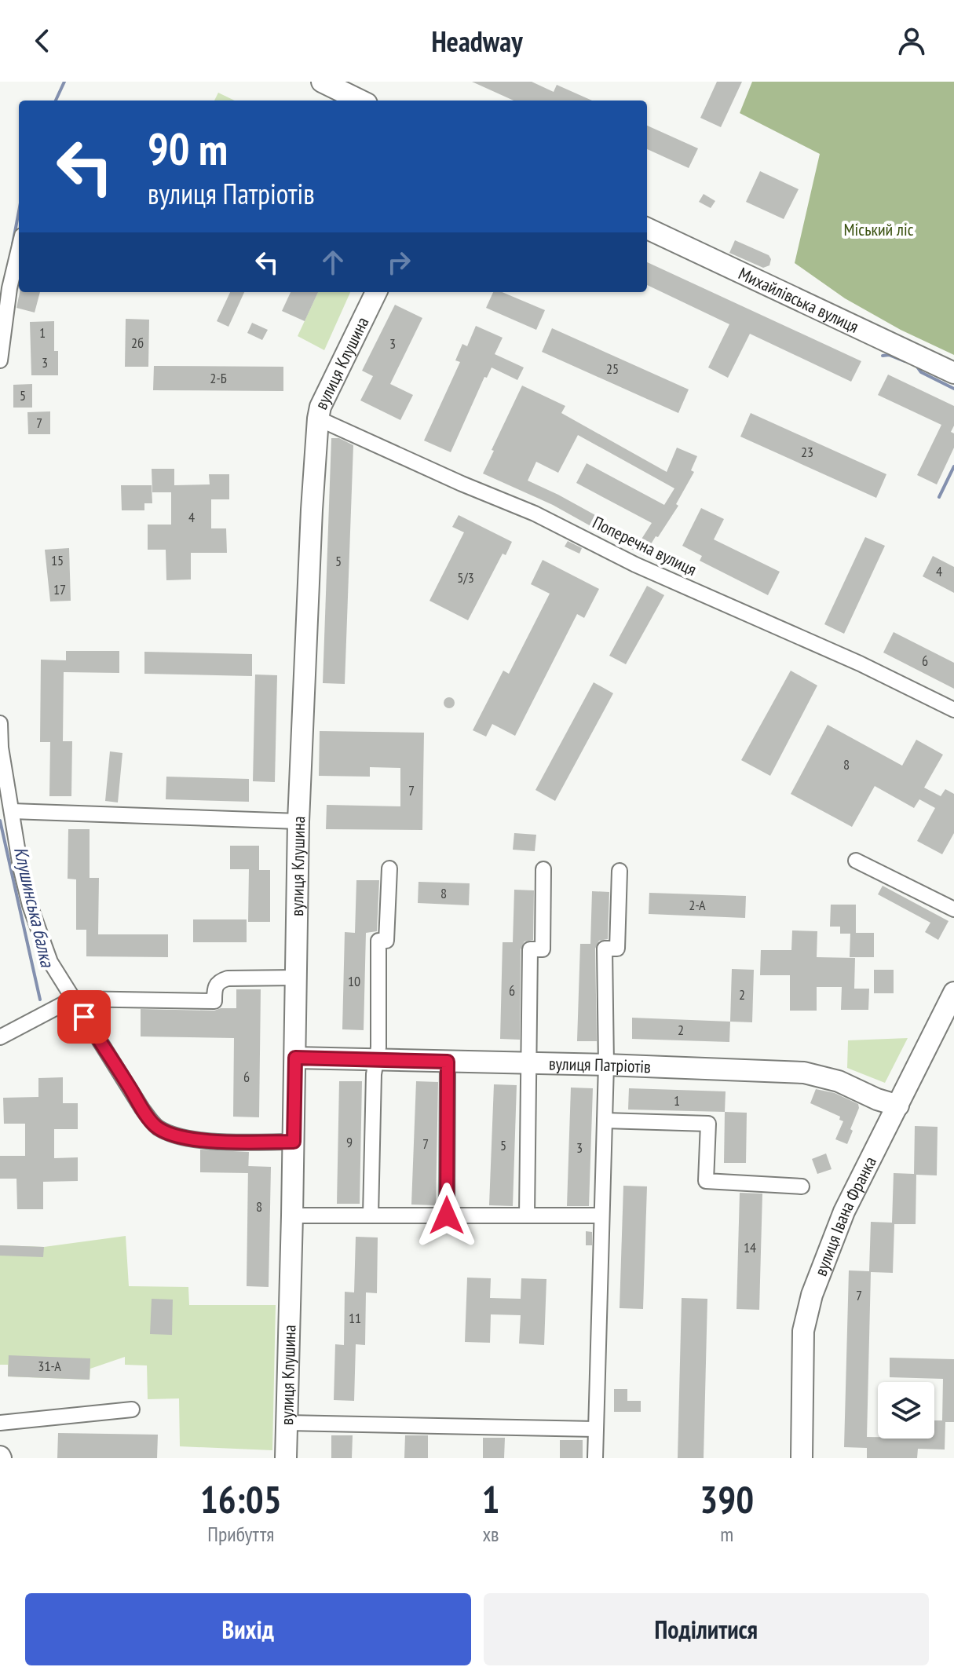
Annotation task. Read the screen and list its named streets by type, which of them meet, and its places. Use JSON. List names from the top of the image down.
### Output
{
  "streets": {
    "street": [
      "Михайлівська вулиця",
      "вулиця Клушина",
      "Поперечна вулиця",
      "вулиця Патріотів",
      "вулиця Івана Франка"
    ]
  },
  "crossings": [
    ["вулиця Клушина", "Поперечна вулиця"],
    ["вулиця Клушина", "вулиця Патріотів"],
    ["вулиця Патріотів", "вулиця Івана Франка"]
  ],
  "water": ["Клушинська балка"],
  "parks": ["Міський ліс"],
  "house_numbers": [
    "1",
    "2б",
    "3",
    "3",
    "25",
    "2-Б",
    "5",
    "7",
    "23",
    "4",
    "15",
    "5",
    "4",
    "5/3",
    "17",
    "6",
    "8",
    "7",
    "8",
    "2-А",
    "10",
    "6",
    "2",
    "2",
    "6",
    "1",
    "9",
    "7",
    "5",
    "3",
    "8",
    "14",
    "7",
    "11",
    "31-А"
  ],
  "page": {
    "header": "Headway",
    "turn": ["90 m", "вулиця Патріотів"],
    "eta": [
      "16:05",
      "Прибуття",
      "1",
      "хв",
      "390",
      "m"
    ],
    "buttons": ["Вихід", "Поділитися"]
  }
}
